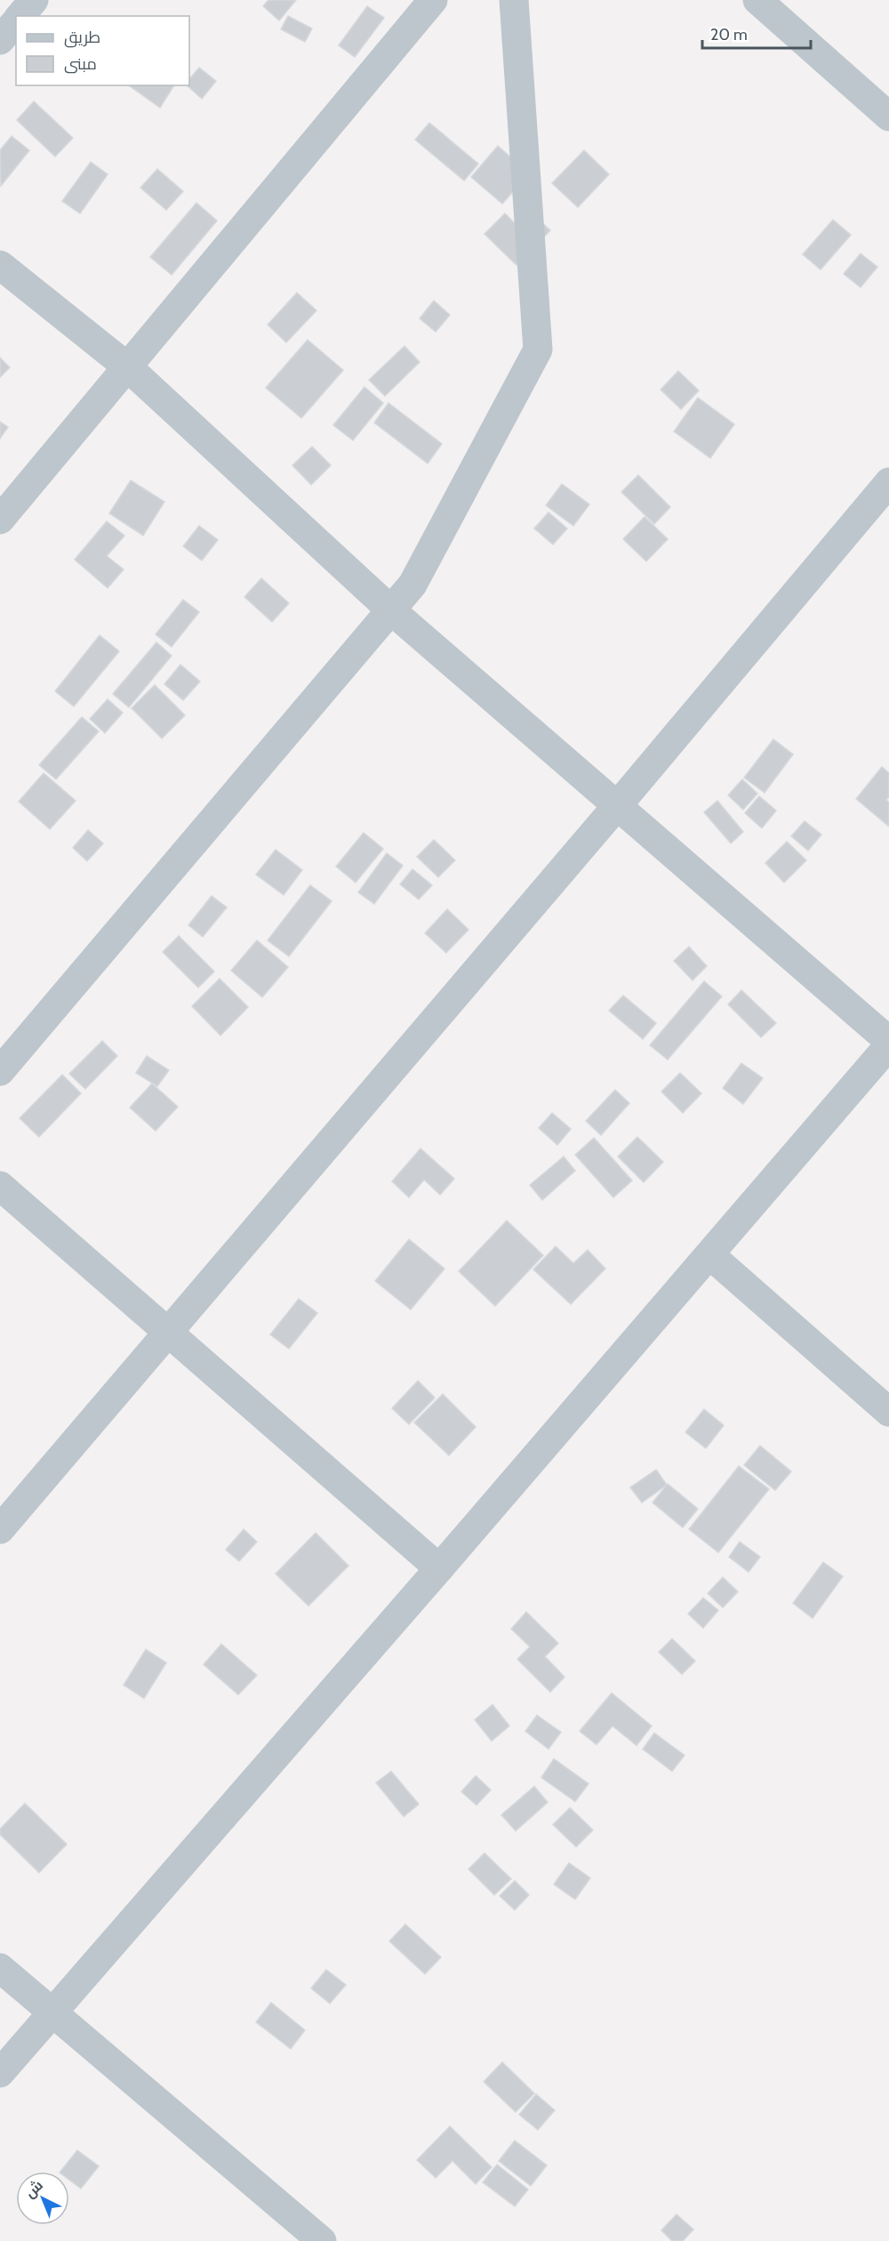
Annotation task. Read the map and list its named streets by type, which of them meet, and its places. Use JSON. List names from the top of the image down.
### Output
{
  "legend": ["طريق", "مبنى"],
  "scale_bar": "20 m",
  "north": "top left"
}
